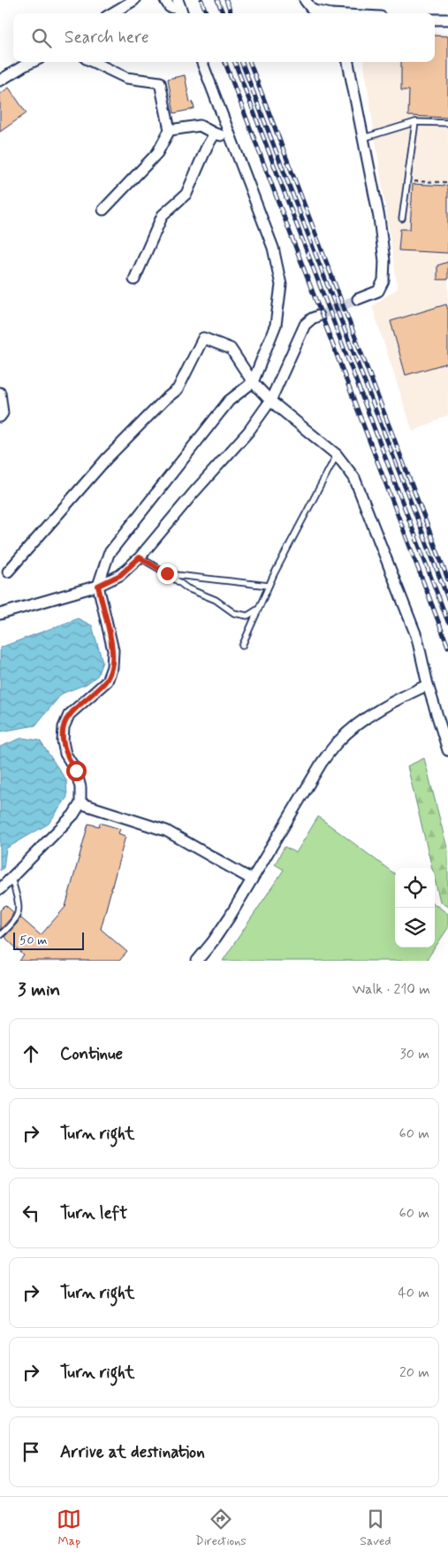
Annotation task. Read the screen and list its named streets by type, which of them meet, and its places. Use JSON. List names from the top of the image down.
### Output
{
  "scale_bar": "50 m",
  "page": {
    "search": "Search here",
    "scale": "50 m",
    "heading": ["3 min", "Walk · 210 m"],
    "list": [
      ["Continue", "30 m"],
      ["Turn right", "60 m"],
      ["Turn left", "60 m"],
      ["Turn right", "40 m"],
      ["Turn right", "20 m"],
      "Arrive at destination"
    ],
    "nav": ["Map", "Directions", "Saved"]
  }
}
